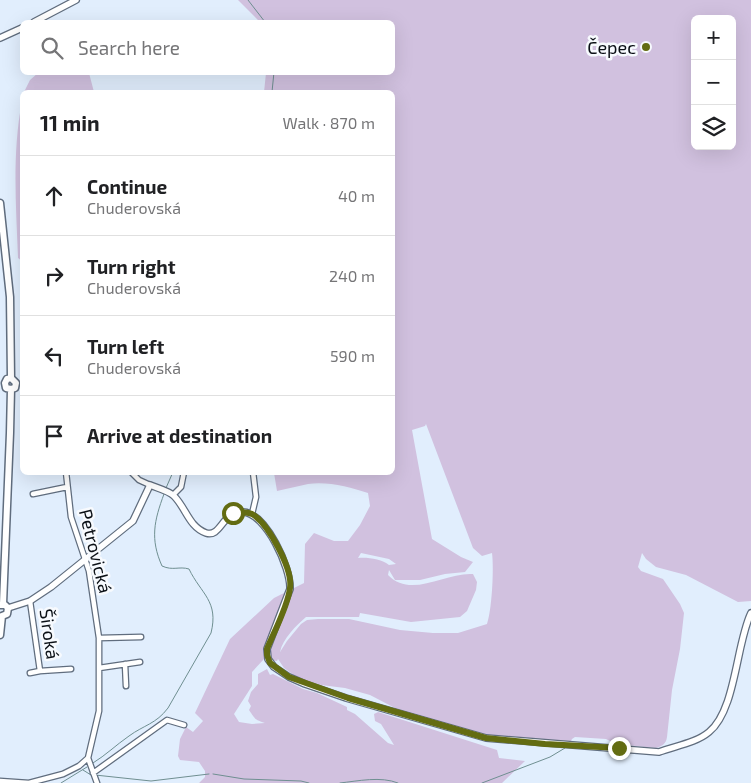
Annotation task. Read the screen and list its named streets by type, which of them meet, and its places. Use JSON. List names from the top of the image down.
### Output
{
  "streets": {
    "street": ["Petrovická", "Široká"]
  },
  "crossings": [
    ["Petrovická", "Široká"]
  ],
  "places": ["Čepec"],
  "page": {
    "map_buttons": ["+", "−"],
    "search": "Search here",
    "heading": ["11 min", "Walk · 870 m"],
    "list": [
      ["Continue", "Chuderovská", "40 m"],
      ["Turn right", "Chuderovská", "240 m"],
      ["Turn left", "Chuderovská", "590 m"],
      "Arrive at destination"
    ]
  }
}
